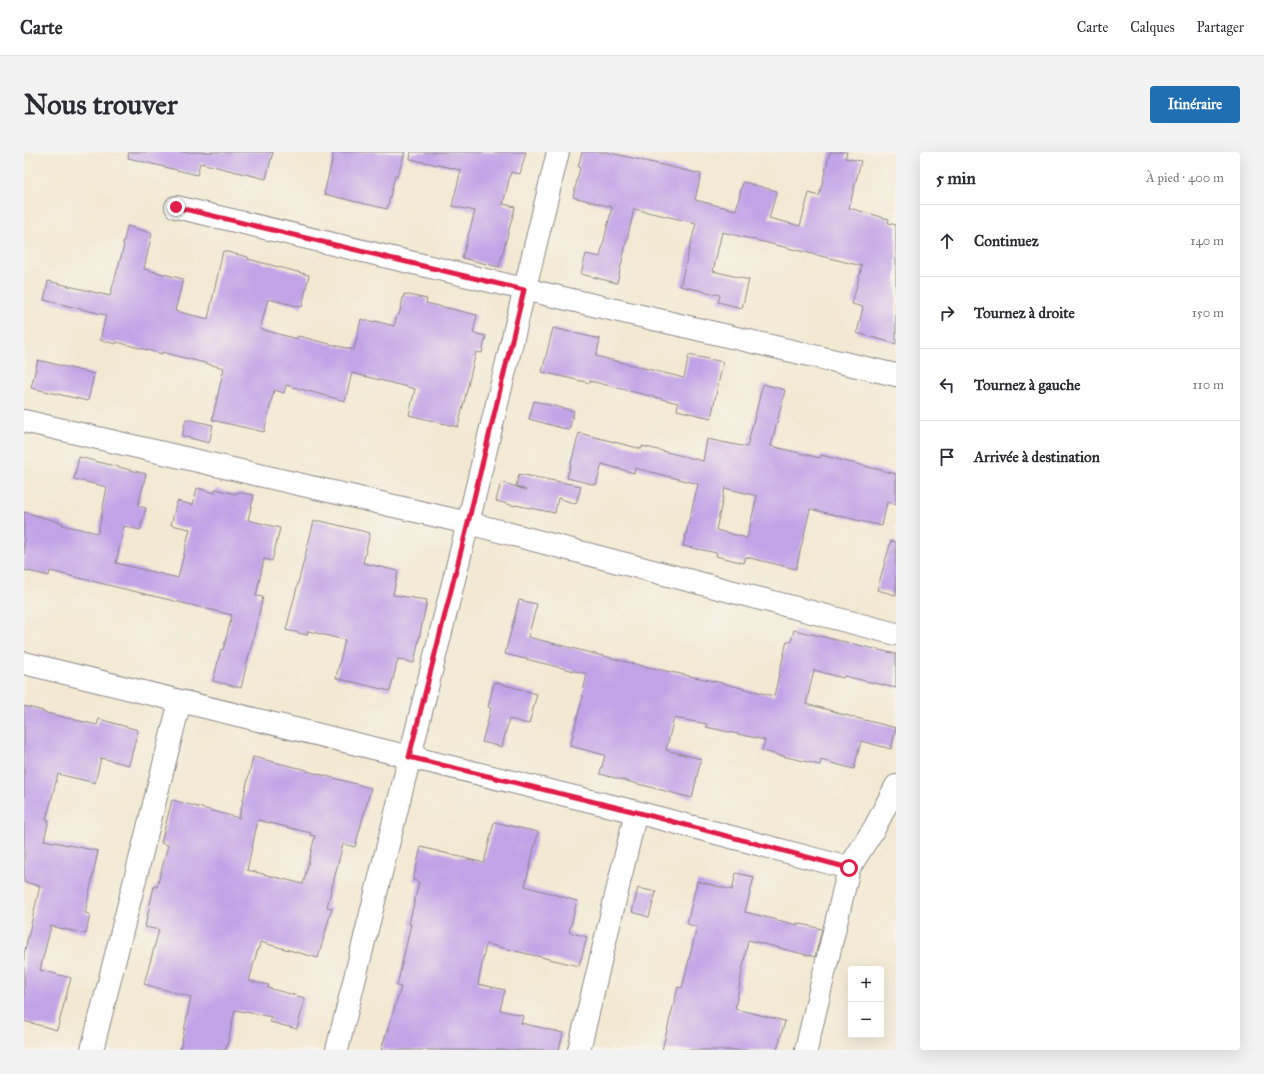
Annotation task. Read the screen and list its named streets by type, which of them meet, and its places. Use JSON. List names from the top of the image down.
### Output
{
  "page": {
    "header": "Carte",
    "nav": ["Carte", "Calques", "Partager"],
    "buttons": "Itinéraire",
    "title": "Nous trouver",
    "heading": ["5 min", "À pied · 400 m"],
    "list": [
      ["Continuez", "140 m"],
      ["Tournez à droite", "150 m"],
      ["Tournez à gauche", "110 m"],
      "Arrivée à destination"
    ],
    "map_buttons": ["+", "−"]
  }
}
